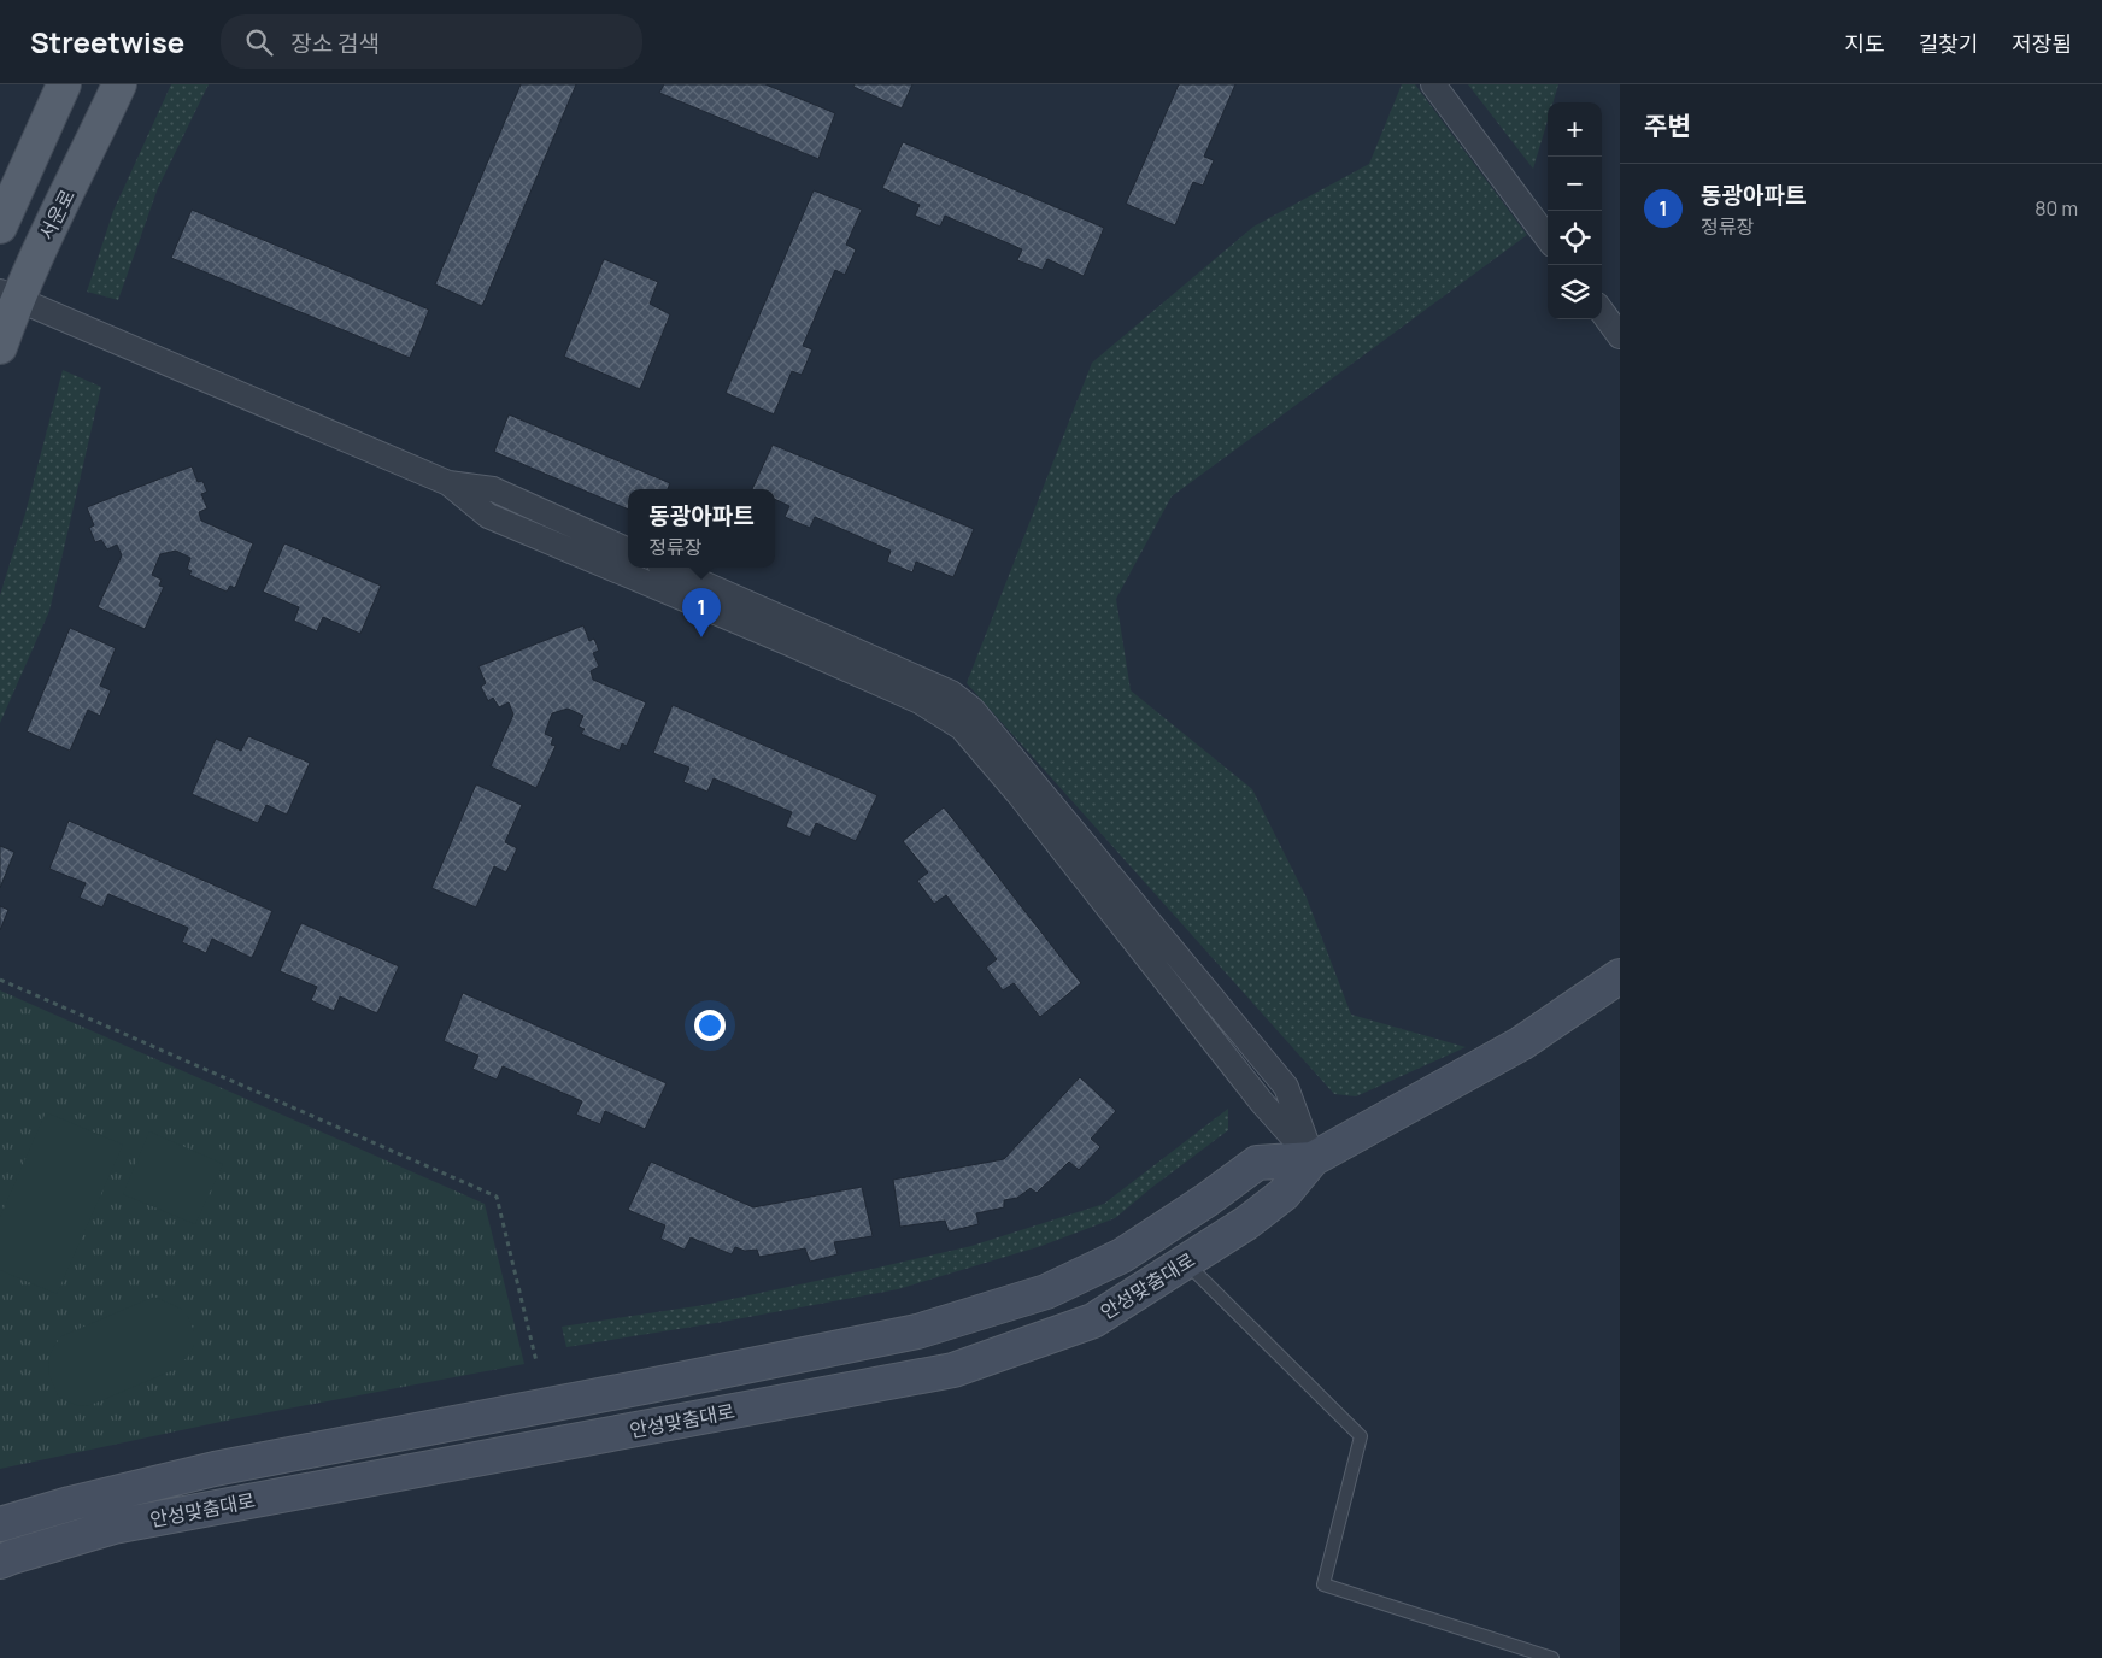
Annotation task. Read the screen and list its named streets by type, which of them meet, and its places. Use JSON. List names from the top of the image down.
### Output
{
  "streets": {
    "main road": ["서운로", "안성맞춤대로"]
  },
  "page": {
    "header": "Streetwise",
    "search": "장소 검색",
    "nav": ["지도", "길찾기", "저장됨"],
    "heading": "주변",
    "map_buttons": ["+", "−"],
    "list": [
      {
        "mark": "1",
        "name": "동광아파트",
        "note": "정류장",
        "value": "80 m"
      }
    ],
    "popup": ["동광아파트", "정류장"],
    "pins": "1"
  }
}
